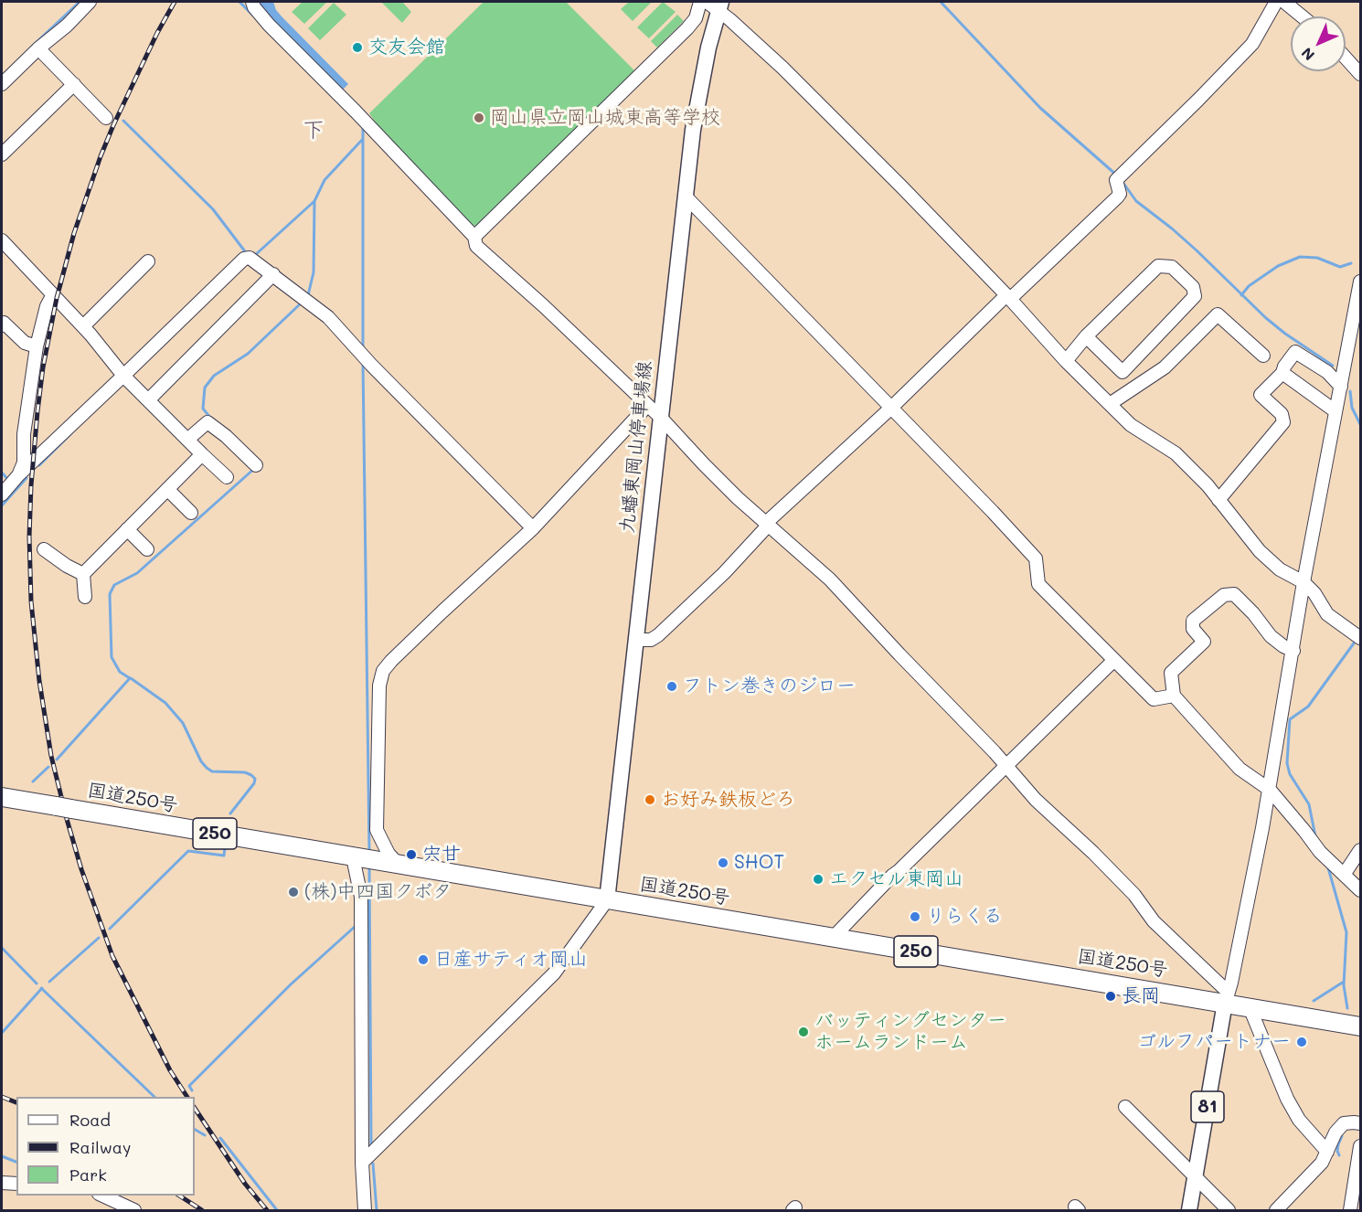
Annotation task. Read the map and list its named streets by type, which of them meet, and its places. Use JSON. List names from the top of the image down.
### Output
{
  "streets": {
    "highway": ["国道250号", "250"],
    "main road": ["九蟠東岡山停車場線", "81"]
  },
  "crossings": [
    ["九蟠東岡山停車場線", "国道250号"],
    ["国道250号", "81"]
  ],
  "districts": ["下"],
  "places": [
    "交友会館",
    "岡山県立岡山城東高等学校",
    "フトン巻きのジロー",
    "お好み鉄板どろ",
    "宍甘",
    "SHOT",
    "エクセル東岡山",
    "(株)中四国クボタ",
    "りらくる",
    "日産サティオ岡山",
    "長岡",
    "バッティングセンター ホームランドーム",
    "ゴルフパートナー"
  ],
  "legend": ["Road", "Railway", "Park"],
  "north": "bottom left"
}
